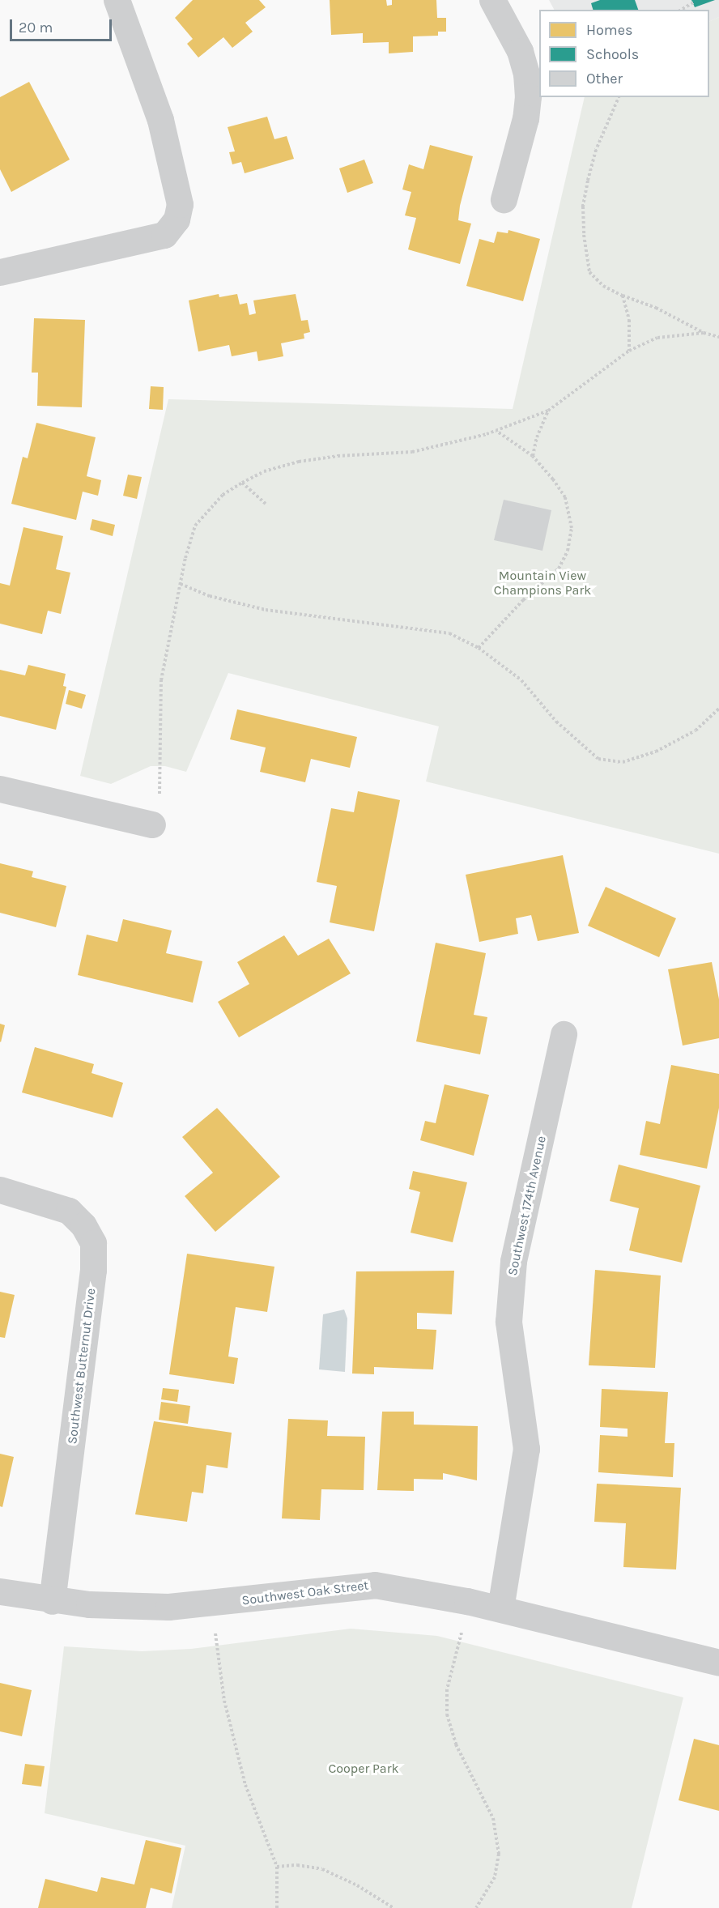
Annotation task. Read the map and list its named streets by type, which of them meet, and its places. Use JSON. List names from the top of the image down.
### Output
{
  "streets": {
    "street": ["Southwest 174th Avenue", "Southwest Butternut Drive", "Southwest Oak Street"]
  },
  "crossings": [
    ["Southwest 174th Avenue", "Southwest Oak Street"],
    ["Southwest Butternut Drive", "Southwest Oak Street"]
  ],
  "parks": ["Mountain View Champions Park", "Cooper Park"],
  "legend": ["Homes", "Schools", "Other"],
  "scale_bar": "20 m"
}
